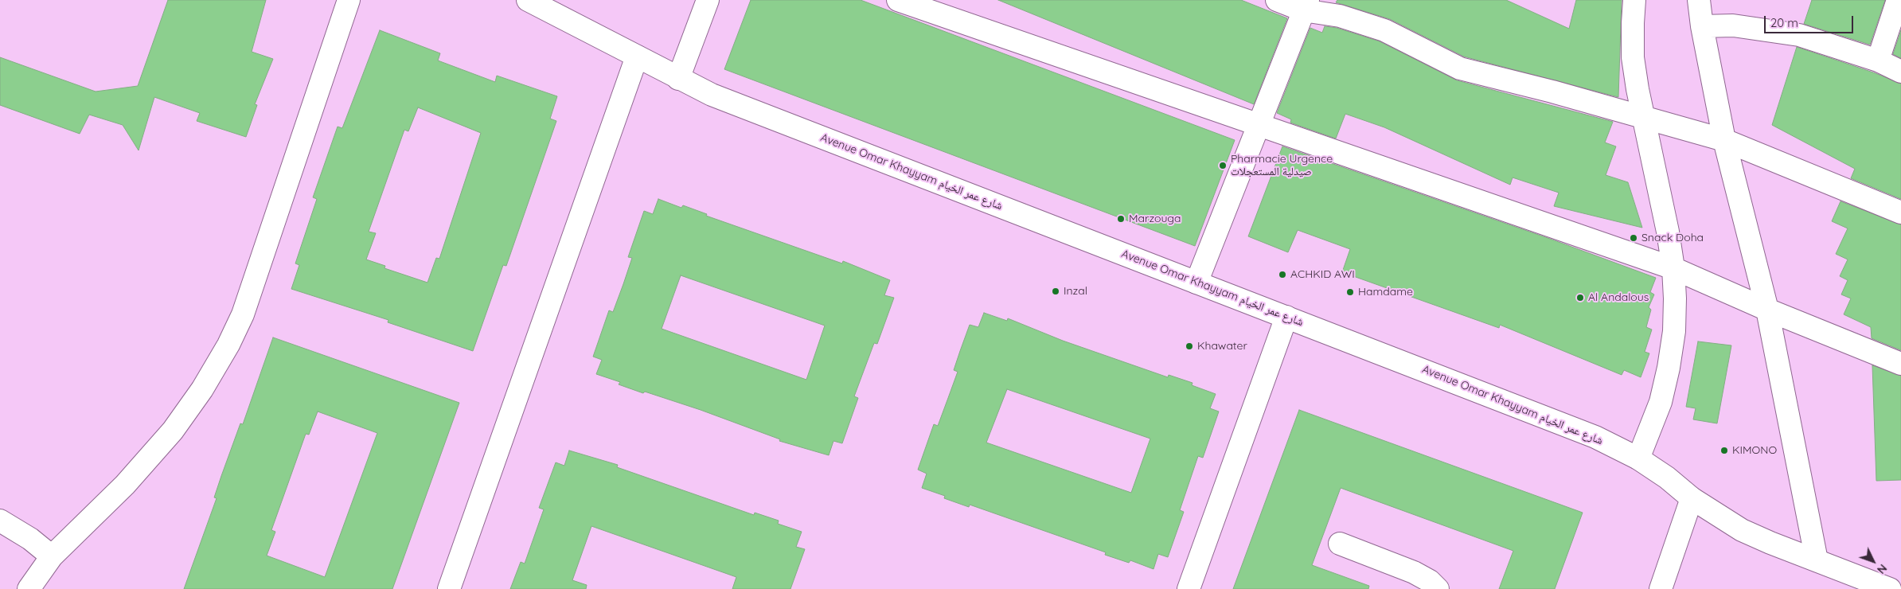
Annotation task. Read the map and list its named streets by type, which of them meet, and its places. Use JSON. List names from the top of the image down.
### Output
{
  "streets": {
    "street": ["Avenue Omar Khayyam شارع عمر الخيام"]
  },
  "places": [
    "Pharmacie Urgence صيدلية المستعجلات",
    "Marzouga",
    "Snack Doha",
    "ACHKID AWI",
    "Inzal",
    "Hamdame",
    "Al Andalous",
    "Khawater",
    "KIMONO"
  ],
  "scale_bar": "20 m",
  "north": "bottom right"
}
